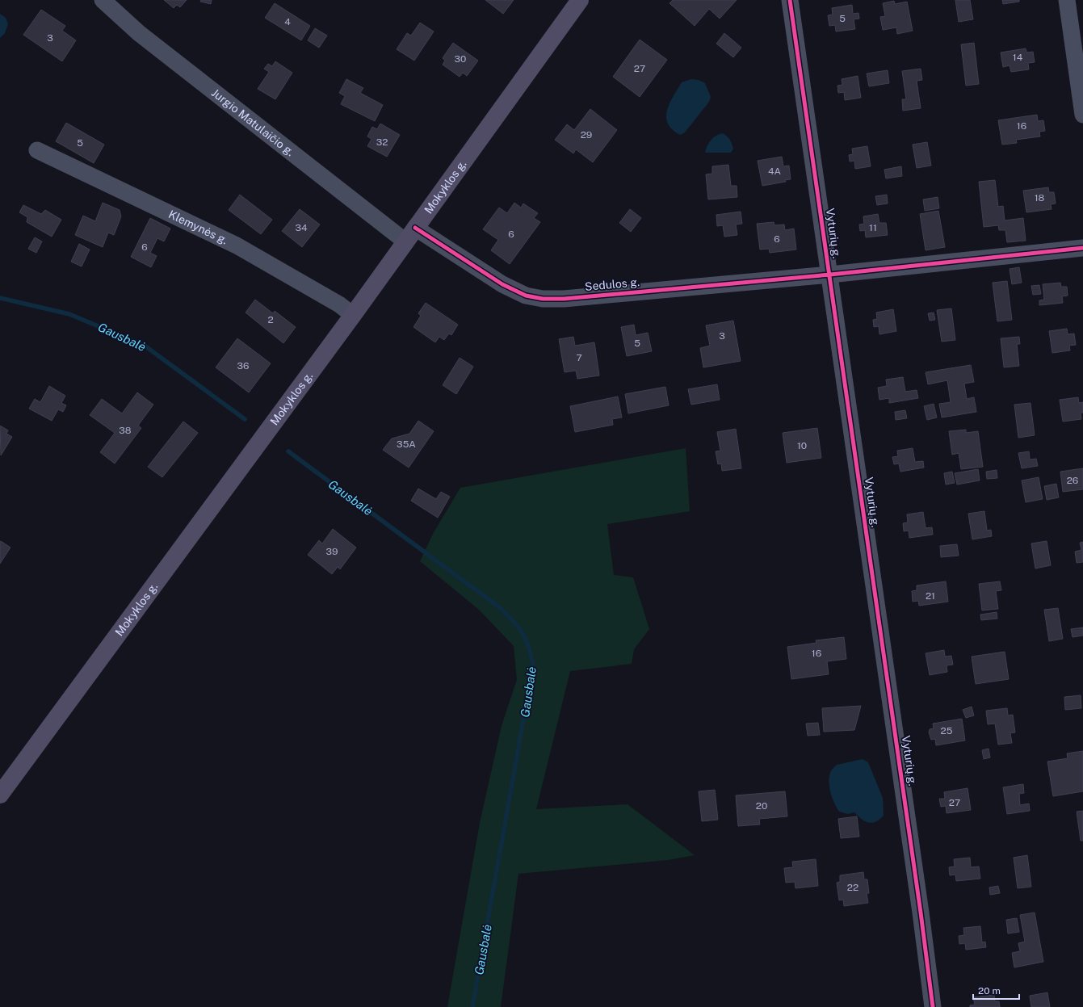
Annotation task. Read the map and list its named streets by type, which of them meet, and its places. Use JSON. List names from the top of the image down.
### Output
{
  "streets": {
    "main road": ["Mokyklos g."],
    "street": [
      "Jurgio Matulaičio g.",
      "Klemynės g.",
      "Vyturių g.",
      "Sedulos g."
    ]
  },
  "crossings": [
    ["Jurgio Matulaičio g.", "Mokyklos g."],
    ["Jurgio Matulaičio g.", "Sedulos g."],
    ["Mokyklos g.", "Klemynės g."],
    ["Mokyklos g.", "Sedulos g."],
    ["Vyturių g.", "Sedulos g."]
  ],
  "water": ["Gausbalė"],
  "house_numbers": [
    "5",
    "4",
    "3",
    "14",
    "30",
    "27",
    "16",
    "29",
    "32",
    "5",
    "4A",
    "18",
    "34",
    "11",
    "6",
    "6",
    "6",
    "2",
    "3",
    "5",
    "7",
    "36",
    "38",
    "35A",
    "10",
    "26",
    "39",
    "21",
    "16",
    "25",
    "27",
    "20",
    "22"
  ],
  "scale_bar": "20 m"
}
